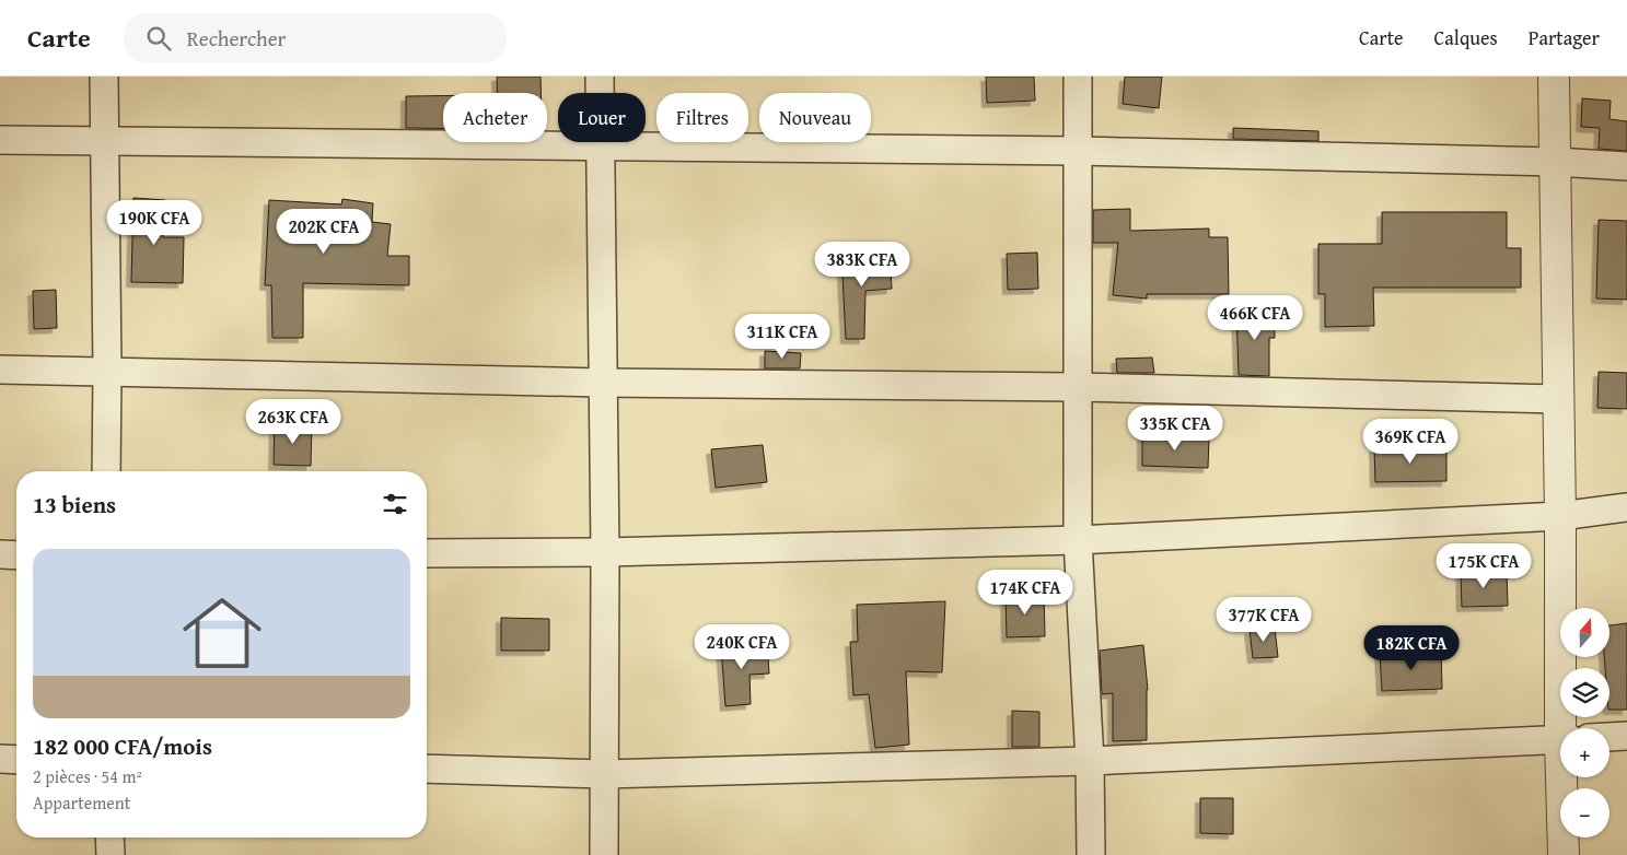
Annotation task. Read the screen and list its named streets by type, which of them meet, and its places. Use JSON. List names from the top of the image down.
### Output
{
  "north": "top",
  "page": {
    "header": "Carte",
    "search": "Rechercher",
    "nav": ["Carte", "Calques", "Partager"],
    "chip": [
      "Acheter",
      "Louer",
      "Filtres",
      "Nouveau"
    ],
    "price": [
      "190K CFA",
      "202K CFA",
      "383K CFA",
      "466K CFA",
      "311K CFA",
      "263K CFA",
      "335K CFA",
      "369K CFA",
      "175K CFA",
      "174K CFA",
      "377K CFA",
      "240K CFA",
      "182K CFA"
    ],
    "heading": "13 biens",
    "list": [
      {
        "name": "182 000 CFA/mois",
        "note": "2 pièces · 54 m² · Appartement"
      }
    ],
    "map_buttons": ["+", "−"]
  }
}
